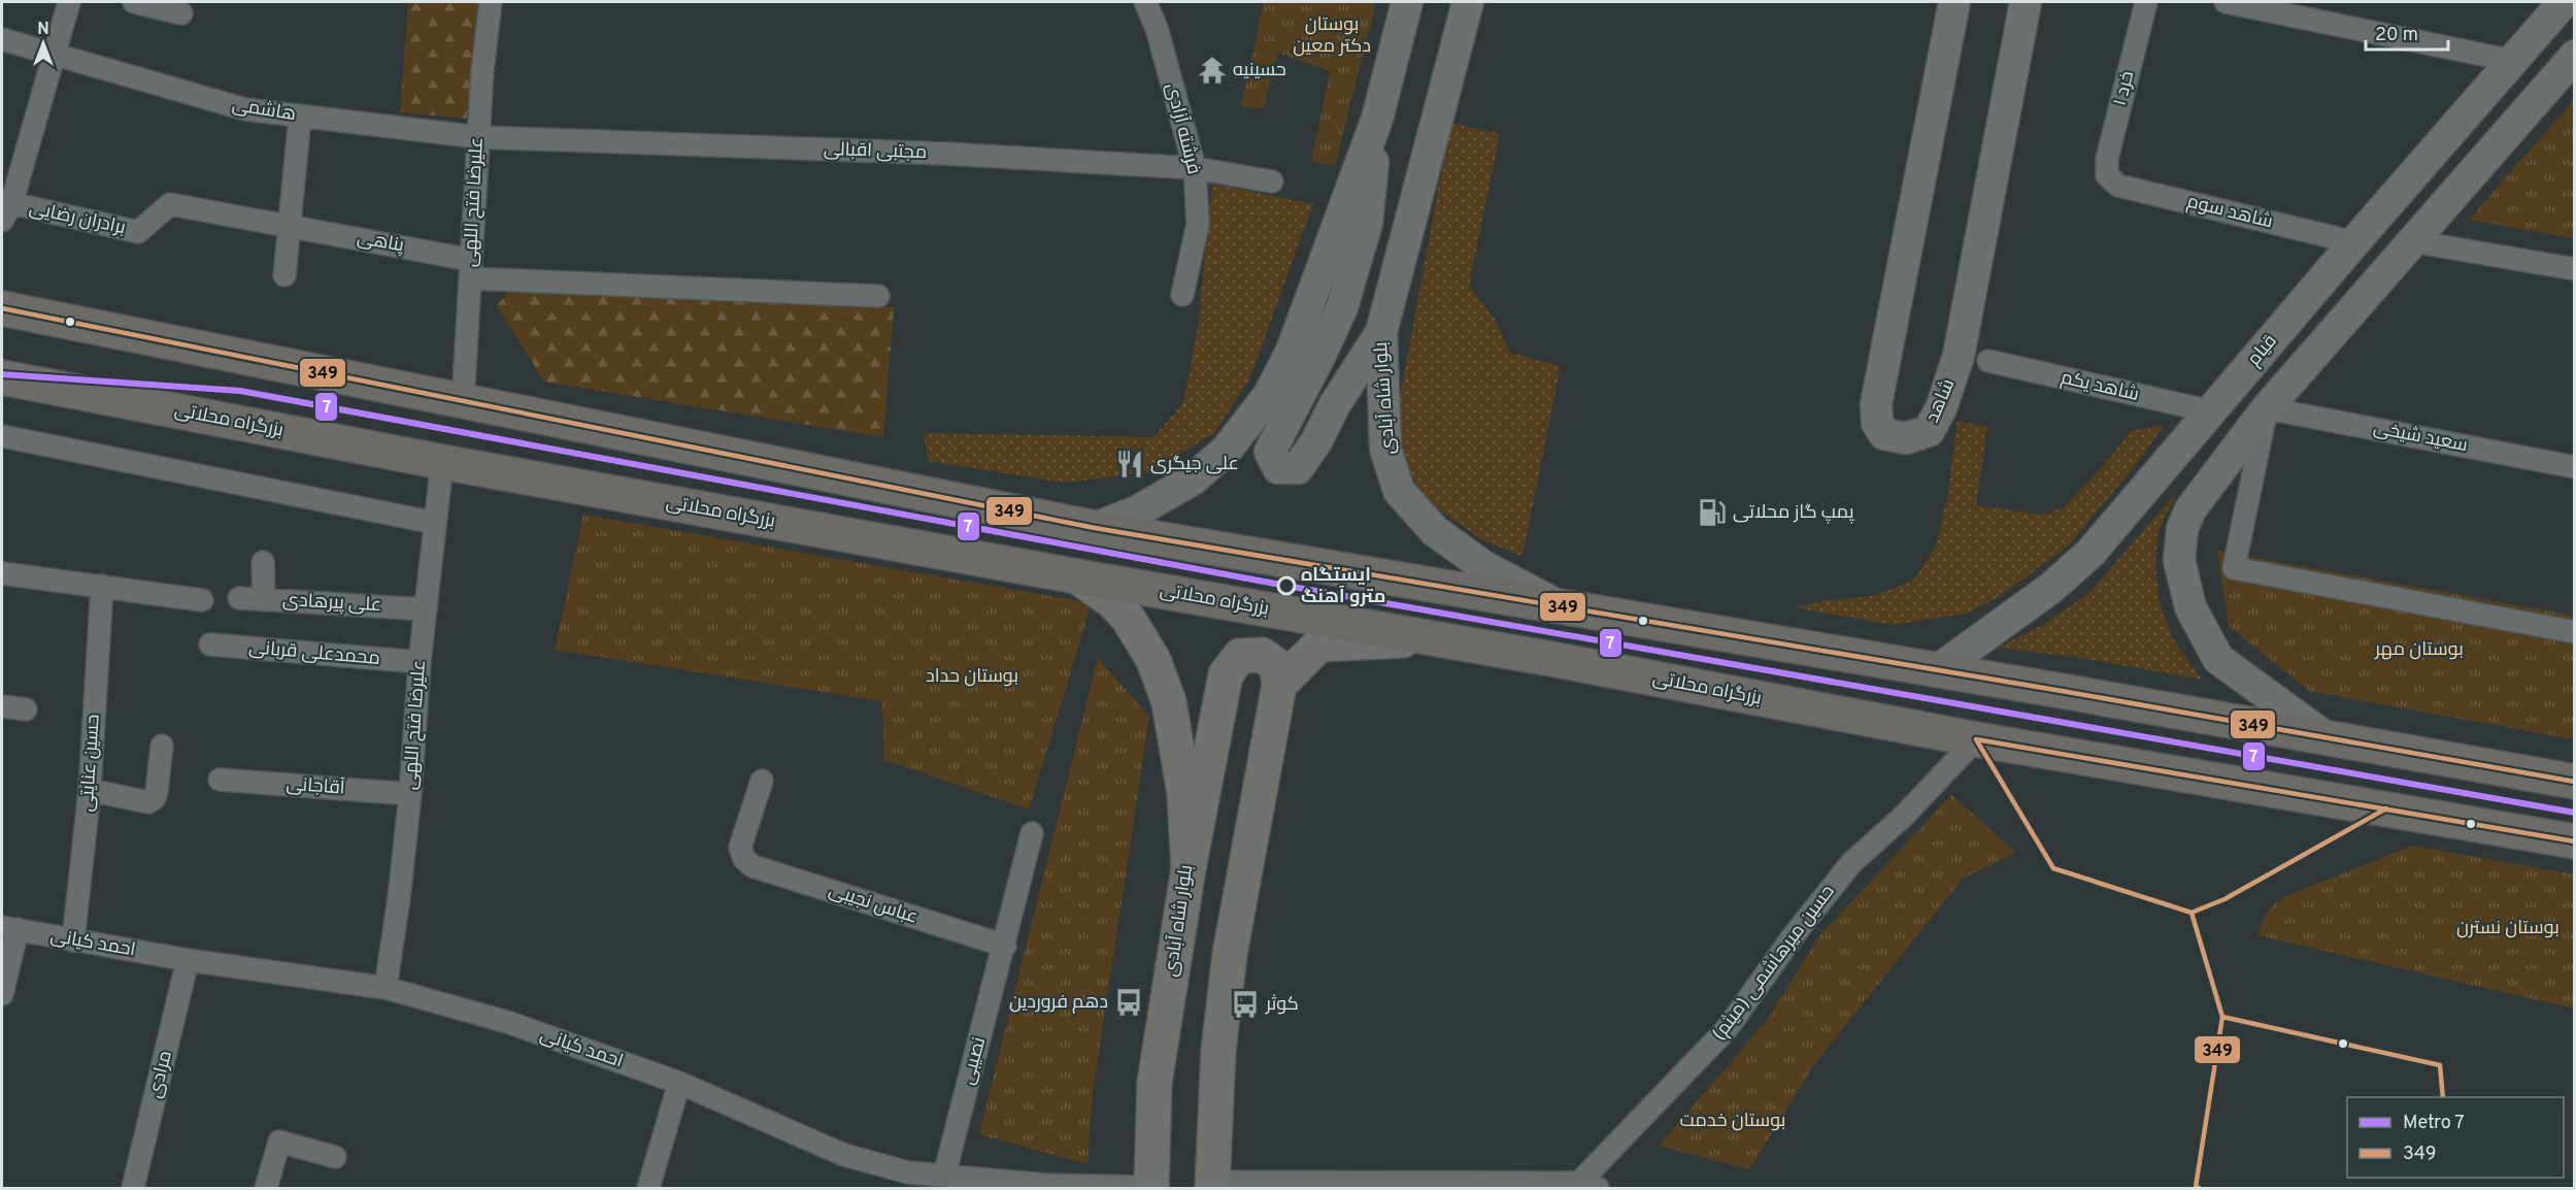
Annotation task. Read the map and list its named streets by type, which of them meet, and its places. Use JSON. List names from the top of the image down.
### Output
{
  "streets": {
    "highway": ["بزرگراه محلاتی"],
    "main road": ["بلوار شاه آبادی"],
    "street": [
      "خرد ۱",
      "هاشمی",
      "فرشته آزادی",
      "مجتبی اقبالی",
      "علیرضا فتح‌ اللهی",
      "شاهد سوم",
      "برادران رضایی",
      "پناهی",
      "قیام",
      "شاهد یکم",
      "شاهد",
      "سعید شیخی",
      "علی پیرهادی",
      "محمدعلی قربانی",
      "علیرضا فتح اللهی",
      "حسین عنایتی",
      "آقاجانی",
      "عباس نجیبی",
      "احمد کیانی",
      "حسین میرهاشمی (میثم)",
      "نصیبی",
      "مرادی"
    ]
  },
  "crossings": [
    ["خرد ۱", "شاهد سوم"],
    ["هاشمی", "مجتبی اقبالی"],
    ["هاشمی", "علیرضا فتح‌ اللهی"],
    ["فرشته آزادی", "مجتبی اقبالی"],
    ["مجتبی اقبالی", "علیرضا فتح‌ اللهی"],
    ["علیرضا فتح‌ اللهی", "پناهی"],
    ["شاهد سوم", "قیام"],
    ["برادران رضایی", "پناهی"],
    ["قیام", "شاهد یکم"],
    ["بلوار شاه آبادی", "بزرگراه محلاتی"],
    ["بلوار شاه آبادی", "احمد کیانی"],
    ["بزرگراه محلاتی", "علیرضا فتح اللهی"],
    ["بزرگراه محلاتی", "حسین میرهاشمی (میثم)"],
    ["علی پیرهادی", "علیرضا فتح اللهی"],
    ["محمدعلی قربانی", "علیرضا فتح اللهی"],
    ["علیرضا فتح اللهی", "آقاجانی"],
    ["علیرضا فتح اللهی", "احمد کیانی"],
    ["حسین عنایتی", "احمد کیانی"],
    ["عباس نجیبی", "نصیبی"],
    ["احمد کیانی", "نصیبی"],
    ["احمد کیانی", "مرادی"]
  ],
  "parks": [
    "بوستان دکتر معین",
    "بوستان مهر",
    "بوستان حداد",
    "بوستان نسترن",
    "بوستان خدمت"
  ],
  "places": {
    "temple": ["حسینیه"],
    "restaurant": ["علی جیگری"],
    "fuel station": ["پمپ گاز محلاتی"],
    "other": ["ایستگاه مترو آهنگ"],
    "bus stop": ["دهم فروردین", "کوثر"]
  },
  "lines": ["transit line 349", "metro line 7"],
  "legend": ["Metro 7", "349"],
  "scale_bar": "20 m",
  "north": "top"
}
